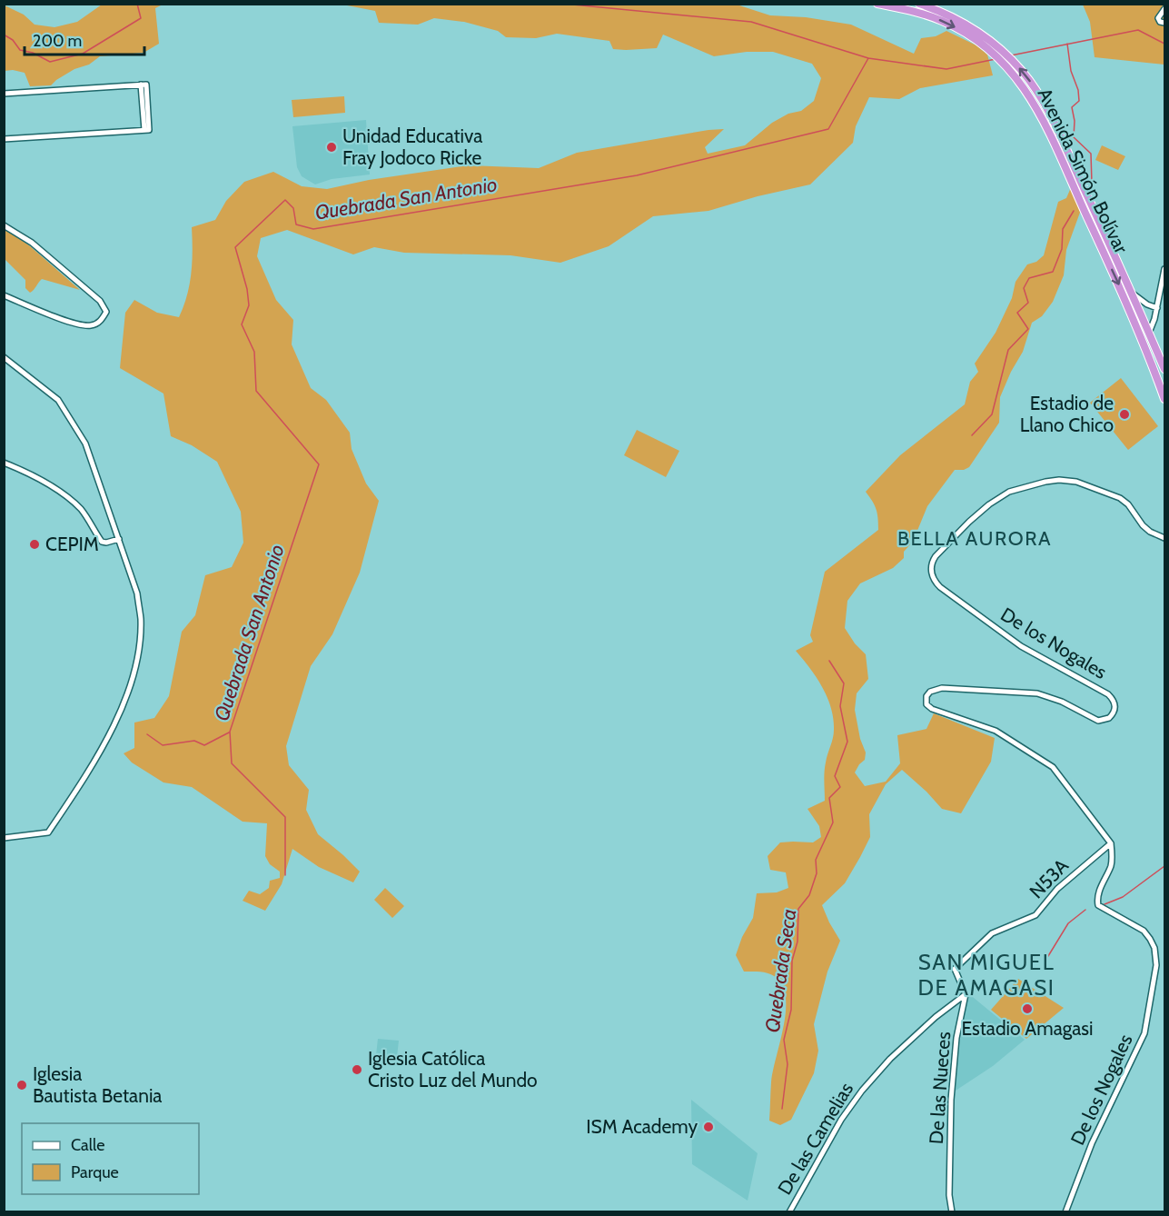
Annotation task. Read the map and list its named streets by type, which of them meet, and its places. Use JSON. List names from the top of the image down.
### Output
{
  "streets": {
    "highway": ["Avenida Simón Bolívar"],
    "street": [
      "De los Nogales",
      "N53A",
      "De las Nueces",
      "De las Camelias"
    ]
  },
  "crossings": [
    ["De los Nogales", "N53A"],
    ["N53A", "De las Nueces"],
    ["N53A", "De las Camelias"],
    ["De las Nueces", "De las Camelias"]
  ],
  "districts": ["BELLA AURORA", "SAN MIGUEL DE AMAGASI"],
  "water": ["Quebrada San Antonio", "Quebrada Seca"],
  "places": [
    "Unidad Educativa Fray Jodoco Ricke",
    "Estadio de Llano Chico",
    "CEPIM",
    "Estadio Amagasi",
    "Iglesia Católica Cristo Luz del Mundo",
    "Iglesia Bautista Betania",
    "ISM Academy"
  ],
  "legend": ["Calle", "Parque"],
  "scale_bar": "200 m"
}
